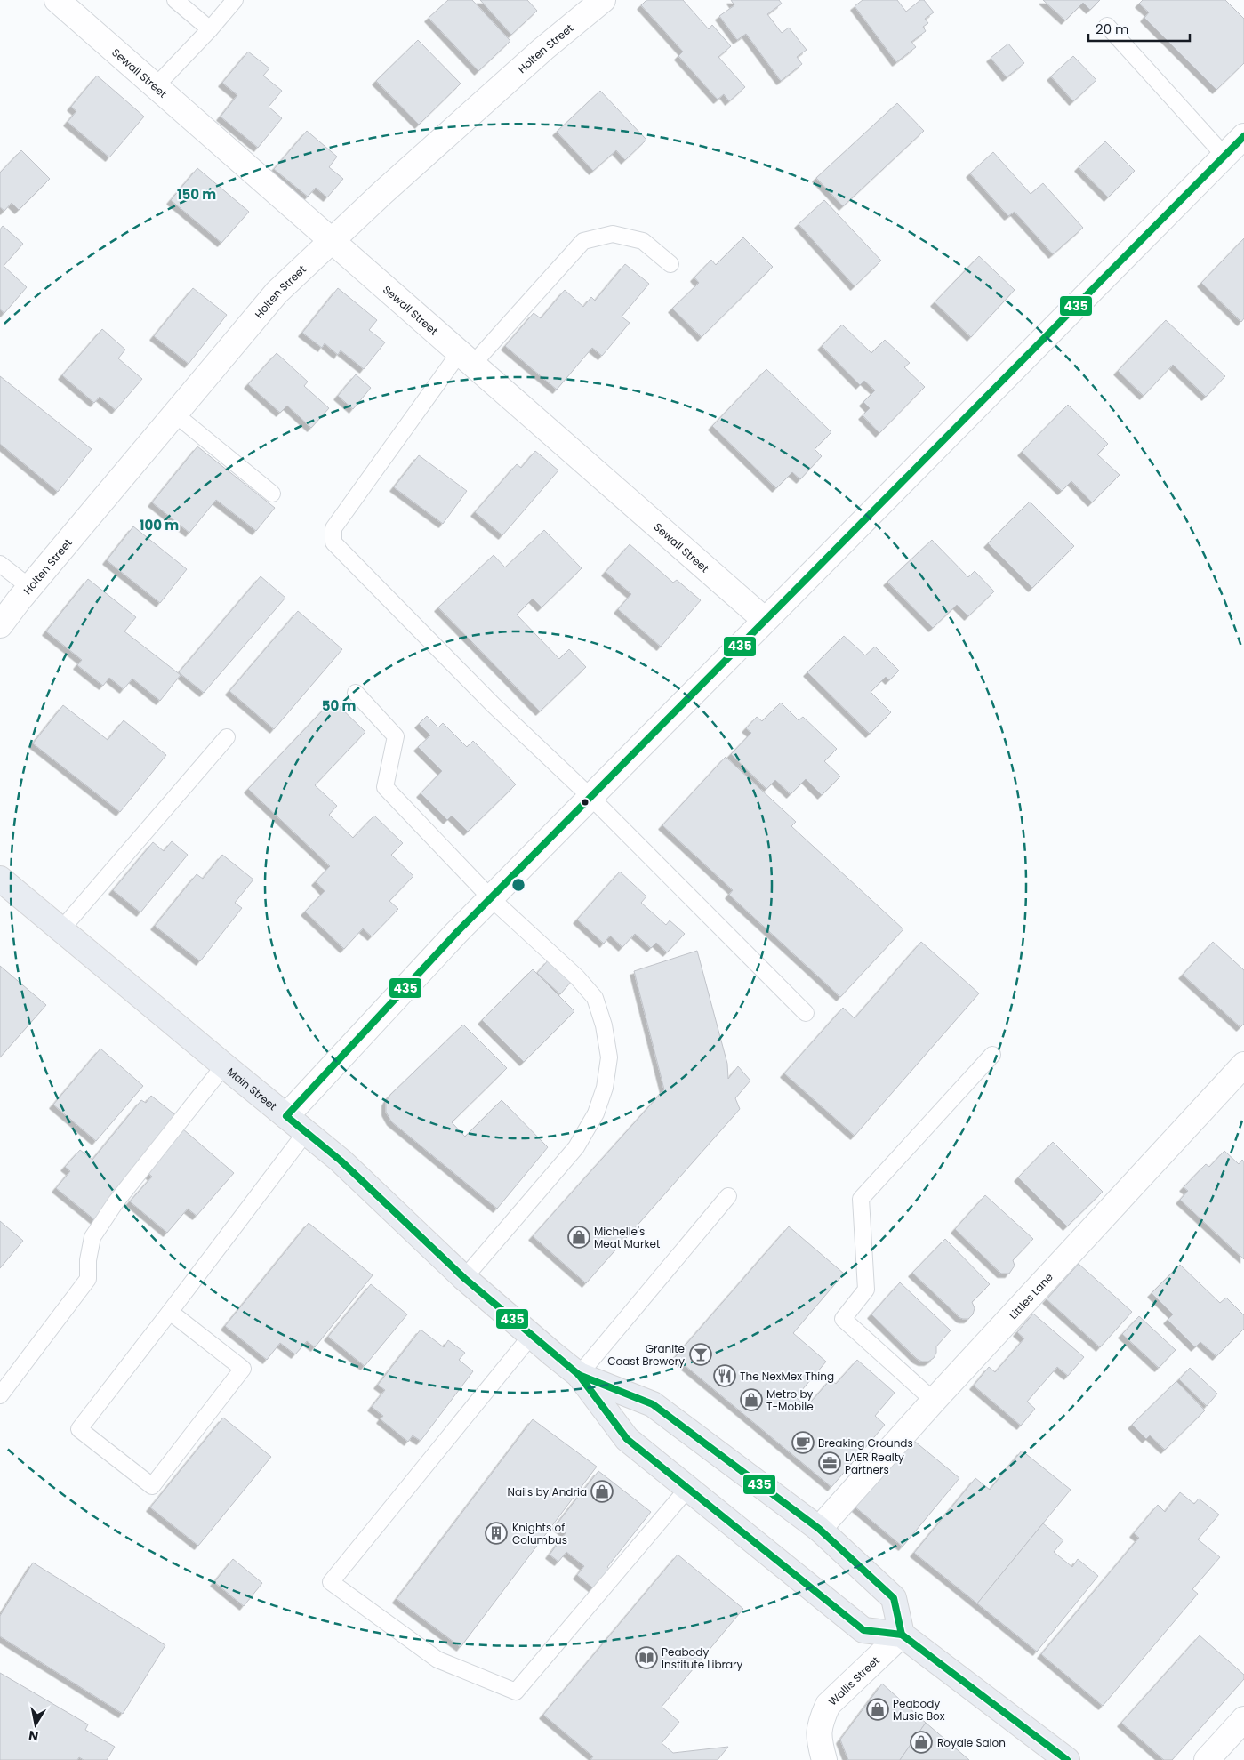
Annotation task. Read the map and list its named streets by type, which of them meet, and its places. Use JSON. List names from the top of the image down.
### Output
{
  "streets": {
    "main road": ["Main Street"],
    "street": [
      "Holten Street",
      "Sewall Street",
      "Littles Lane",
      "Wallis Street"
    ]
  },
  "crossings": [
    ["Holten Street", "Sewall Street"],
    ["Main Street", "Littles Lane"],
    ["Main Street", "Wallis Street"]
  ],
  "places": {
    "shop": [
      "Michelle's Meat Market",
      "Metro by T-Mobile",
      "Nails by Andria",
      "Peabody Music Box",
      "Royale Salon"
    ],
    "bar": ["Granite Coast Brewery"],
    "restaurant": ["The NexMex Thing"],
    "cafe": ["Breaking Grounds"],
    "office": ["LAER Realty Partners"],
    "building": ["Knights of Columbus"],
    "library": ["Peabody Institute Library"]
  },
  "lines": ["transit line 435"],
  "scale_bar": "20 m",
  "north": "bottom",
  "rings": ["150 m", "100 m", "50 m"]
}
